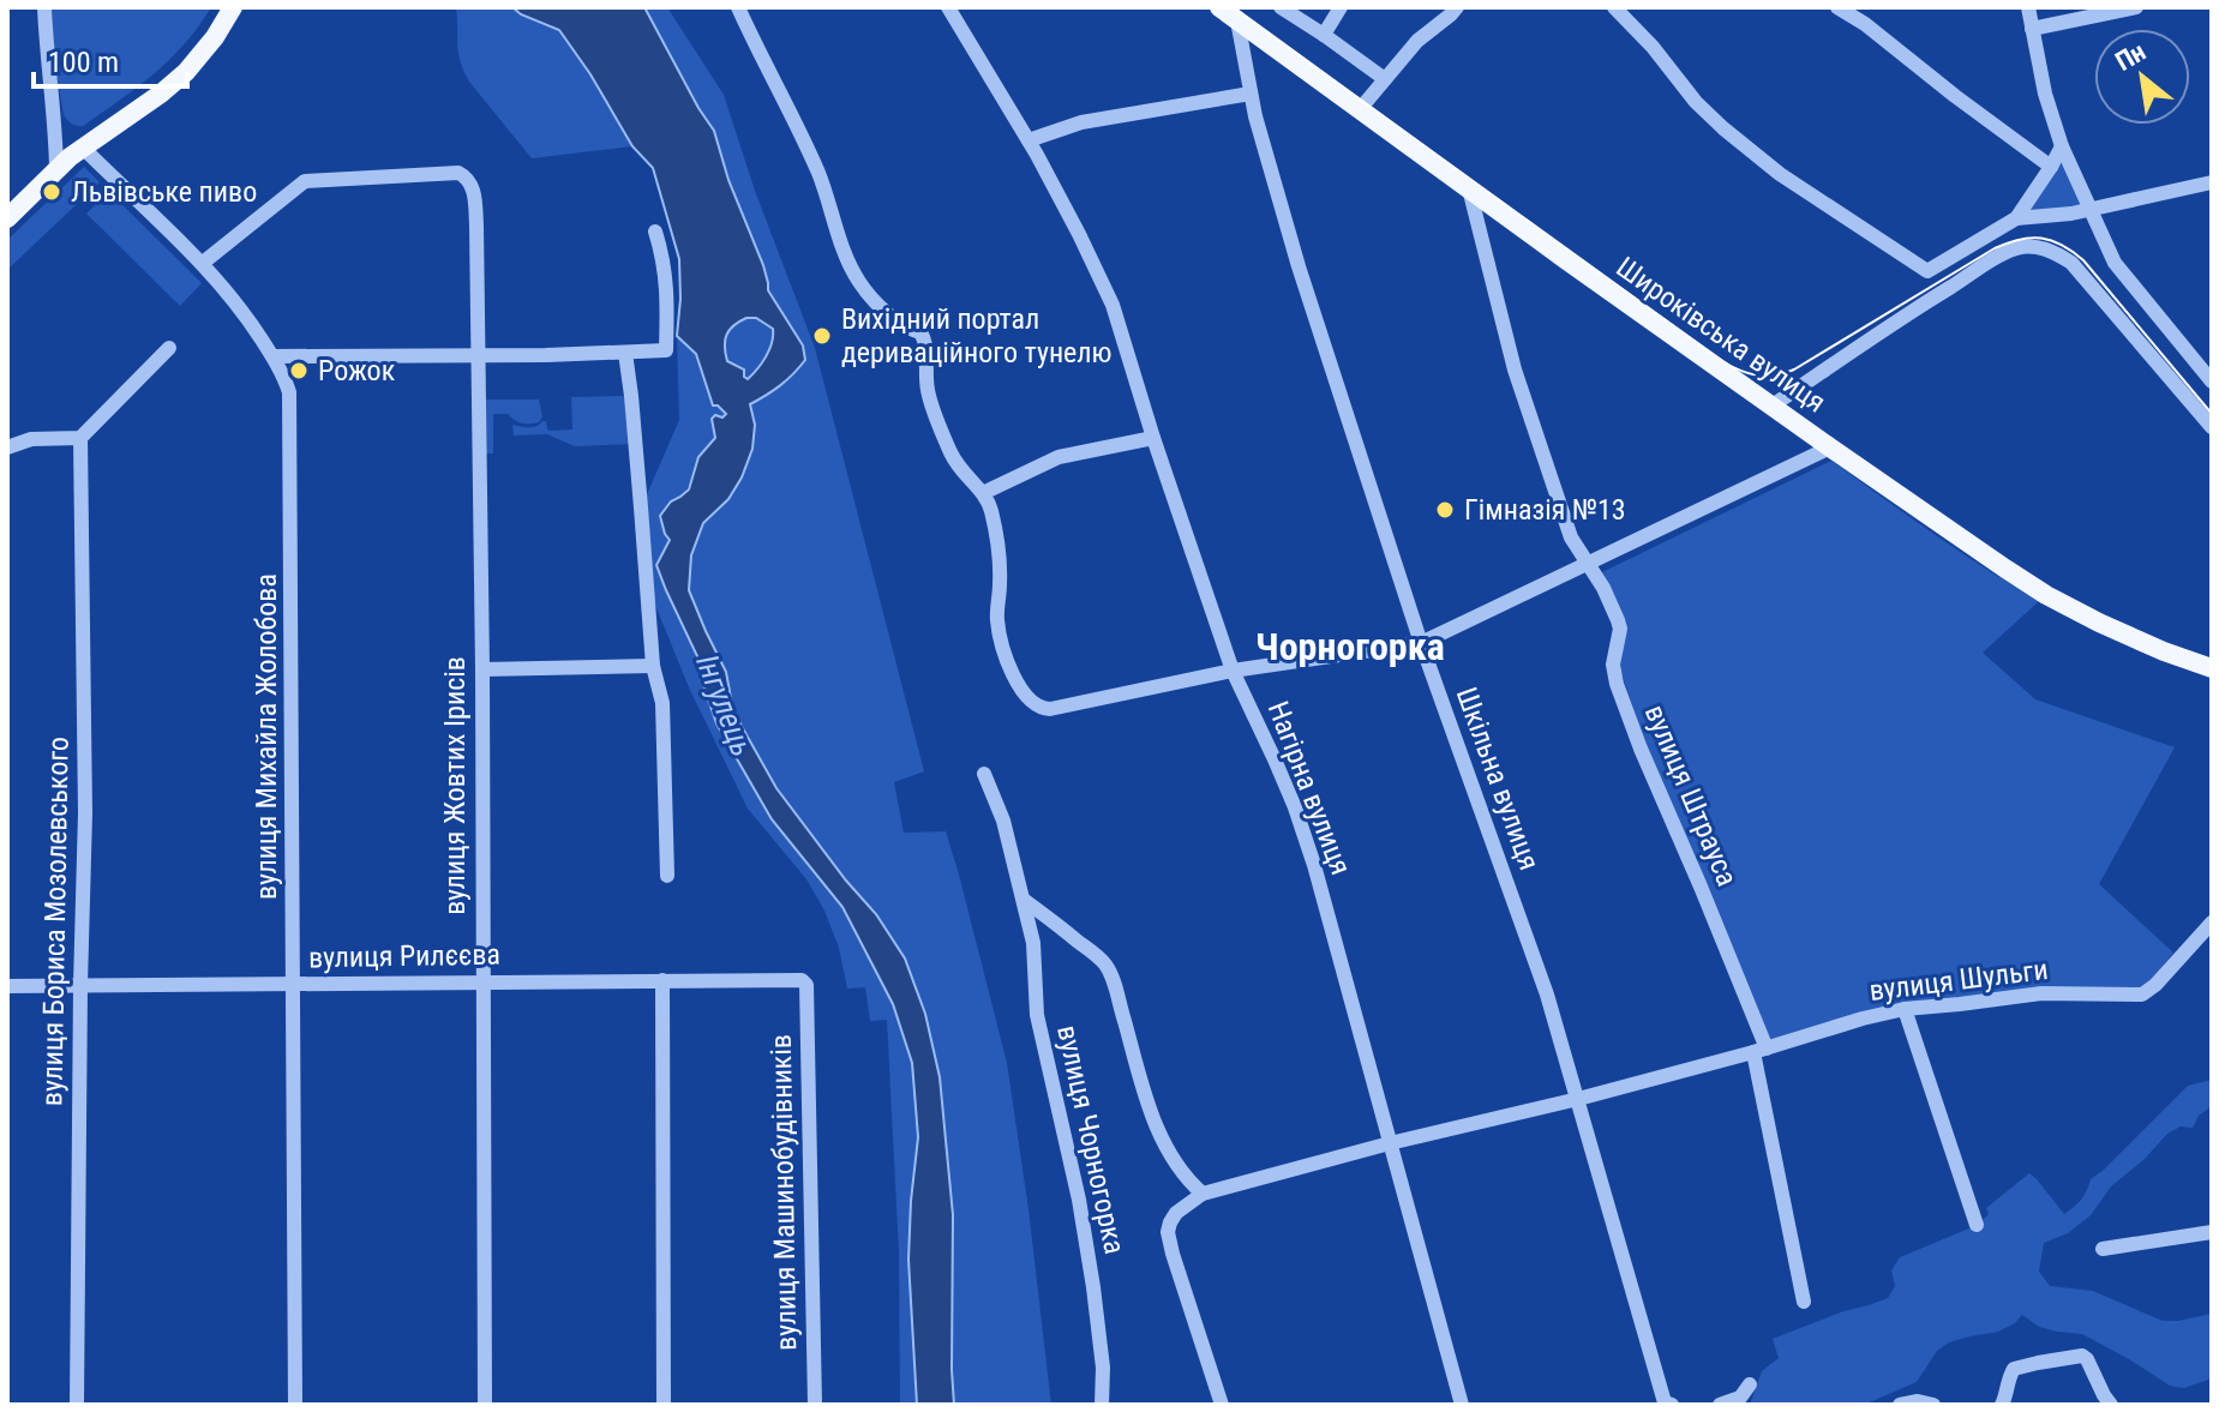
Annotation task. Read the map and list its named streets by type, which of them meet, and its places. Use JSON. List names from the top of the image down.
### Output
{
  "streets": {
    "main road": ["Широківська вулиця"],
    "street": [
      "вулиця Михайла Жолобова",
      "Шкільна вулиця",
      "вулиця Жовтих Ірисів",
      "Нагірна вулиця",
      "вулиця Штрауса",
      "вулиця Бориса Мозолевського",
      "вулиця Рилєєва",
      "вулиця Шульги",
      "вулиця Чорногорка",
      "вулиця Машинобудівників"
    ]
  },
  "crossings": [
    ["Широківська вулиця", "Шкільна вулиця"],
    ["Широківська вулиця", "вулиця Штрауса"],
    ["вулиця Михайла Жолобова", "вулиця Жовтих Ірисів"],
    ["вулиця Михайла Жолобова", "вулиця Рилєєва"],
    ["Шкільна вулиця", "вулиця Шульги"],
    ["вулиця Жовтих Ірисів", "вулиця Рилєєва"],
    ["Нагірна вулиця", "вулиця Шульги"],
    ["вулиця Штрауса", "вулиця Шульги"],
    ["вулиця Бориса Мозолевського", "вулиця Рилєєва"],
    ["вулиця Рилєєва", "вулиця Машинобудівників"]
  ],
  "districts": ["Чорногорка"],
  "water": ["Інгулець"],
  "places": [
    "Львівське пиво",
    "Вихідний портал дериваційного тунелю",
    "Рожок",
    "Гімназія №13"
  ],
  "scale_bar": "100 m",
  "north": "top left"
}
